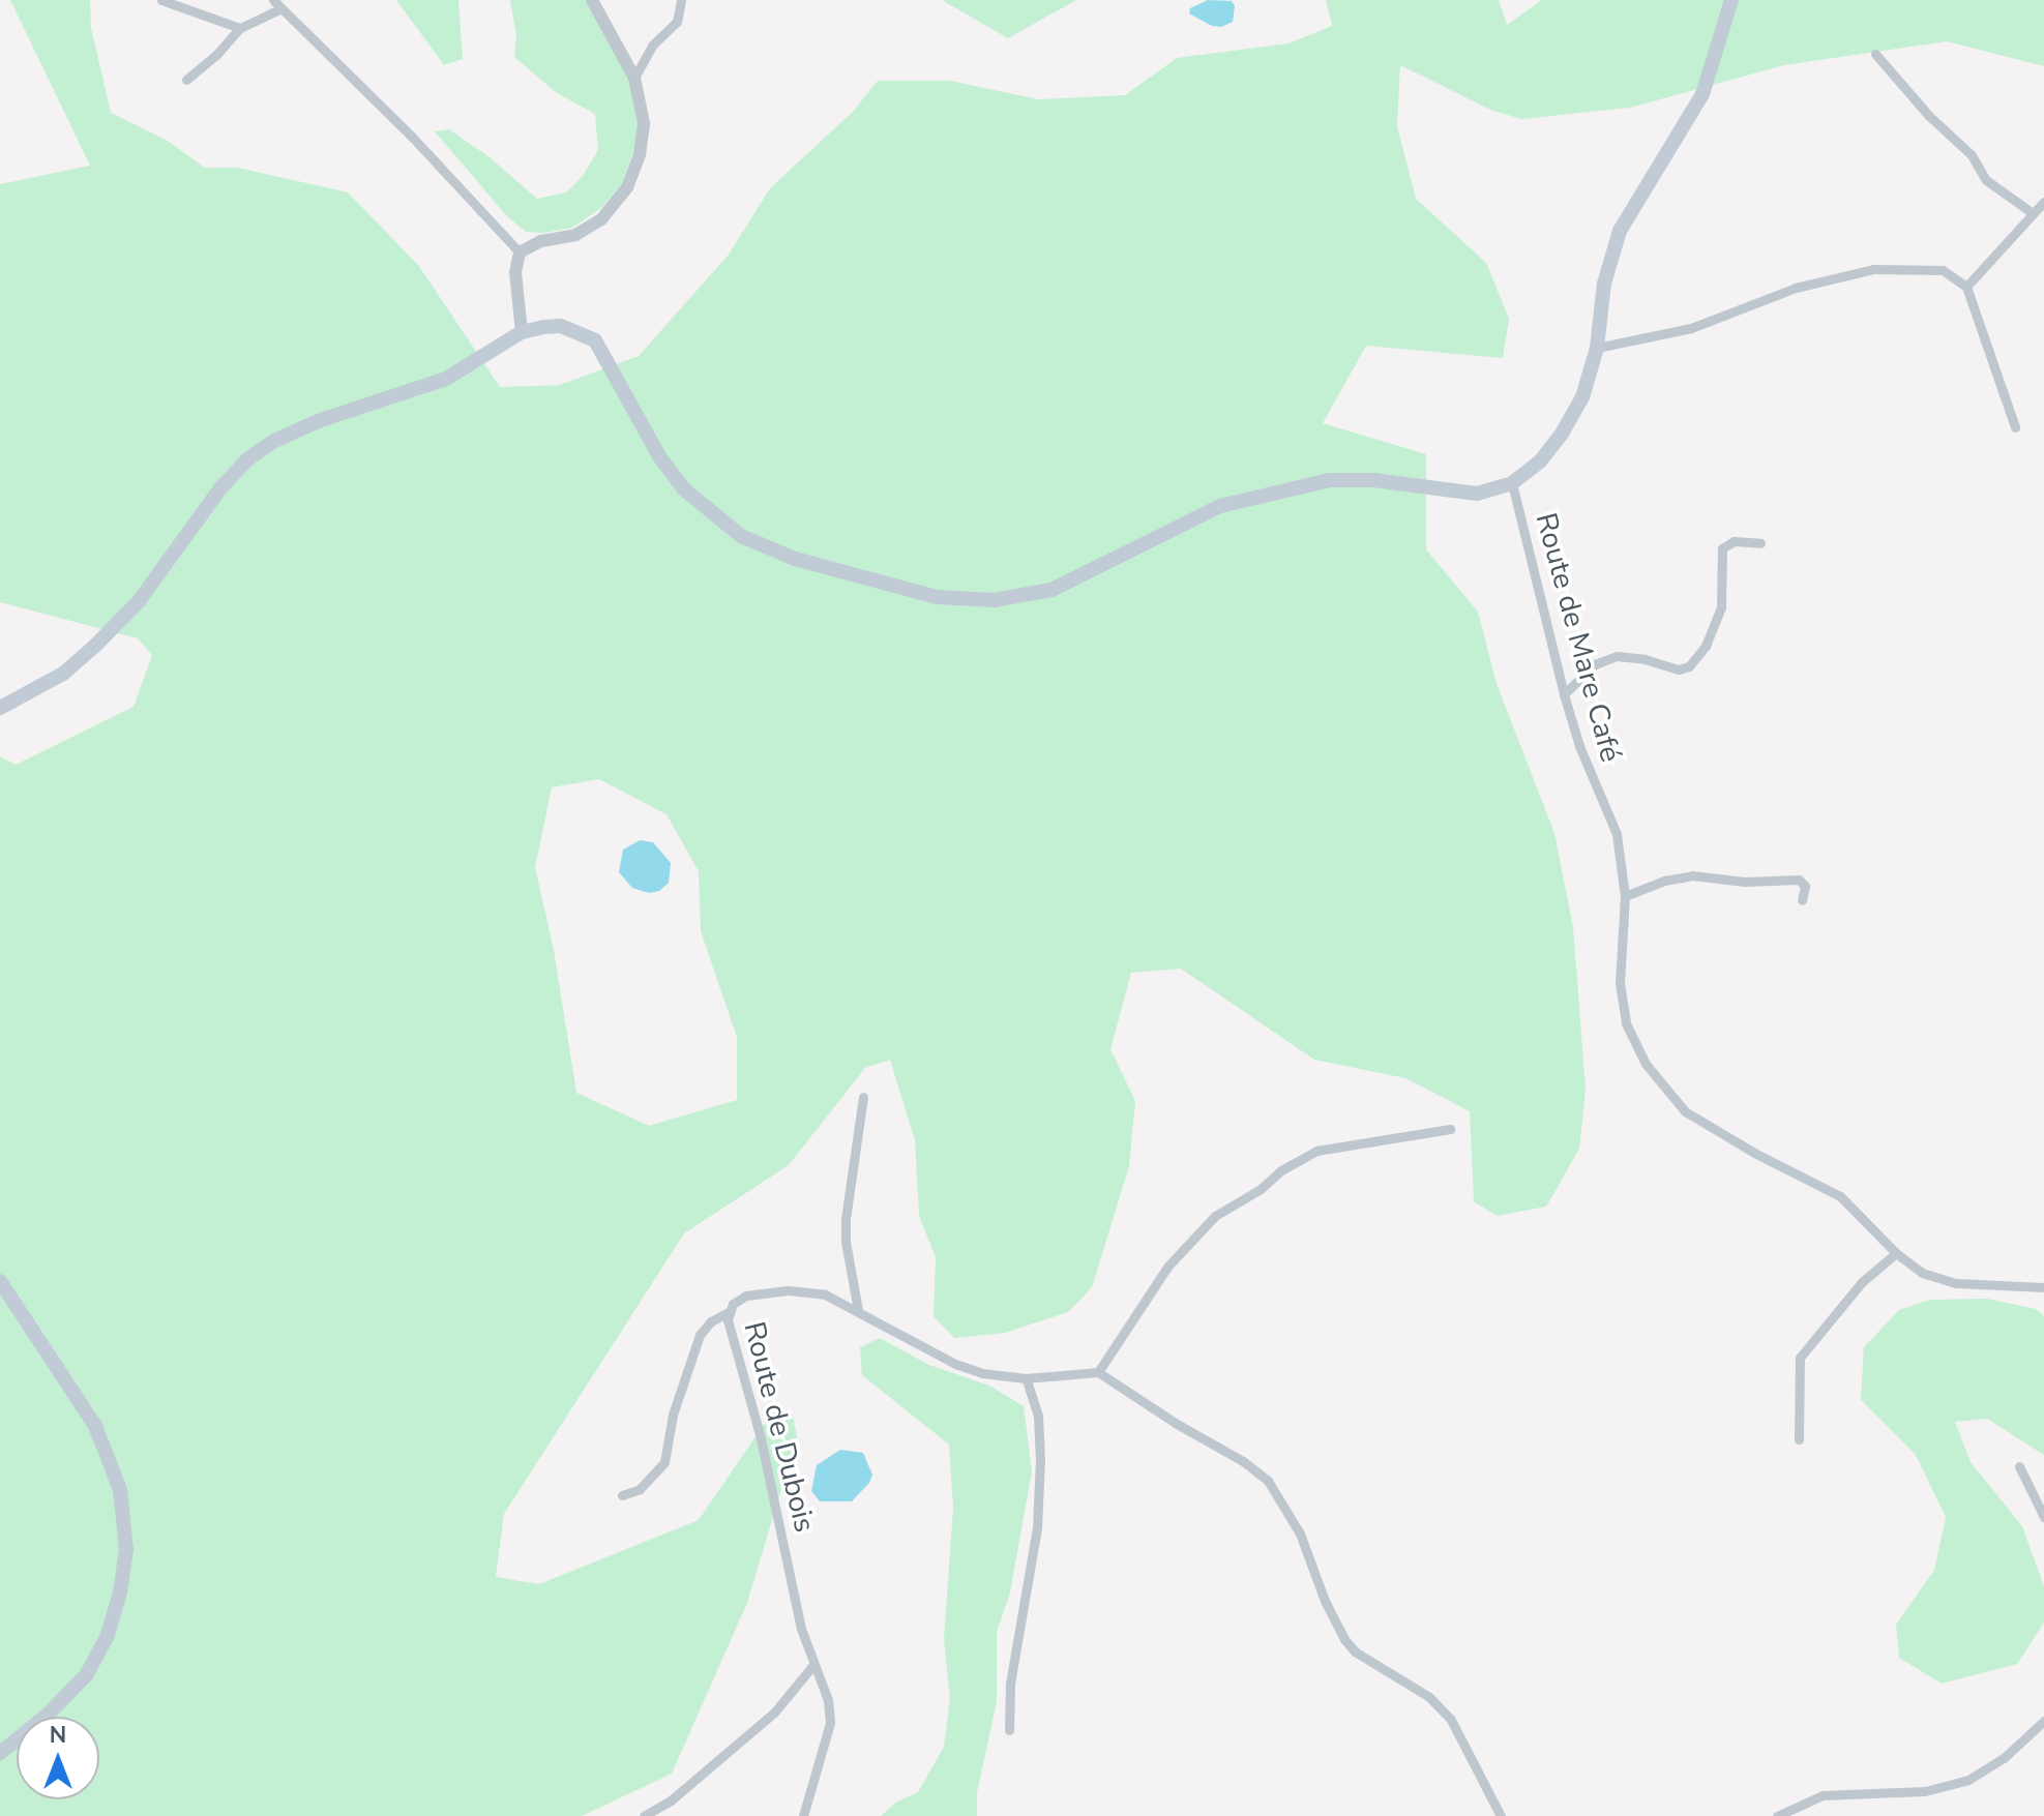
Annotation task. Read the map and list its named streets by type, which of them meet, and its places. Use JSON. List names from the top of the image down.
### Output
{
  "streets": {
    "street": ["Route de Mare Café", "Route de Dubois"]
  },
  "north": "top"
}
